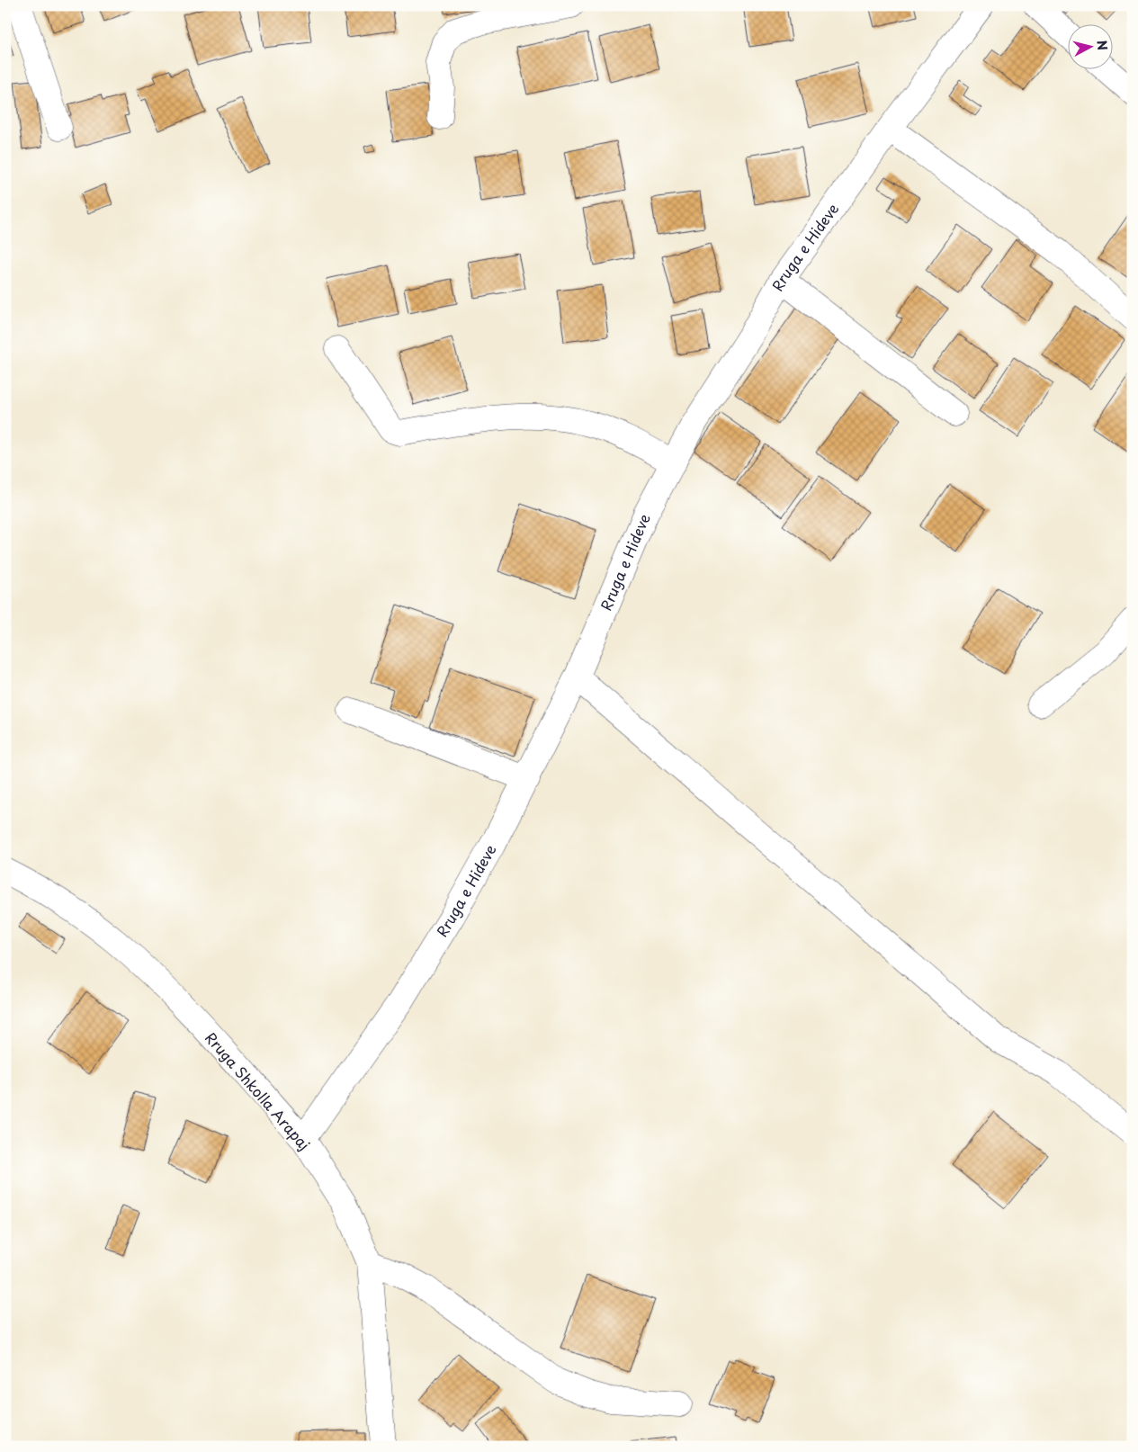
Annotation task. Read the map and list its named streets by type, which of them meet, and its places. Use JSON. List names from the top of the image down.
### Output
{
  "streets": {
    "street": ["Rruga e Hideve", "Rruga Shkolla Arapaj"]
  },
  "crossings": [
    ["Rruga e Hideve", "Rruga Shkolla Arapaj"]
  ],
  "north": "right"
}
